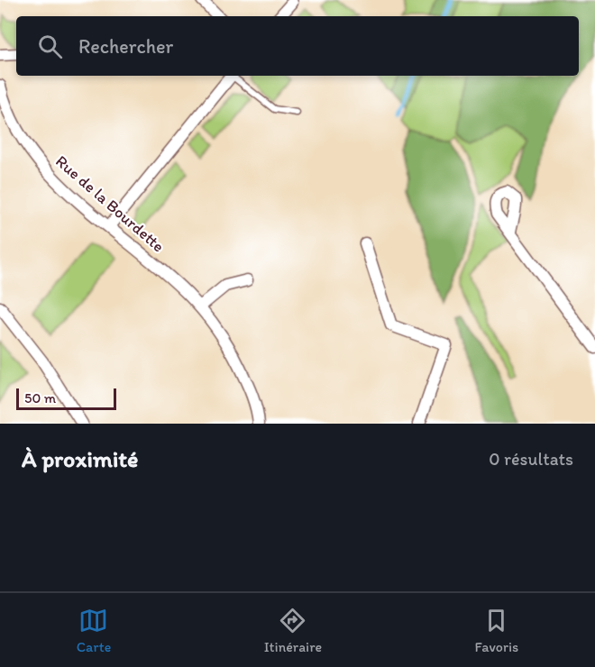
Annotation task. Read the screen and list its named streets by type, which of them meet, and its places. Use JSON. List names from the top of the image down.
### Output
{
  "streets": {
    "street": ["Rue de la Bourdette"]
  },
  "scale_bar": "50 m",
  "page": {
    "search": "Rechercher",
    "scale": "50 m",
    "heading": ["À proximité", "0 résultats"],
    "nav": ["Carte", "Itinéraire", "Favoris"]
  }
}
